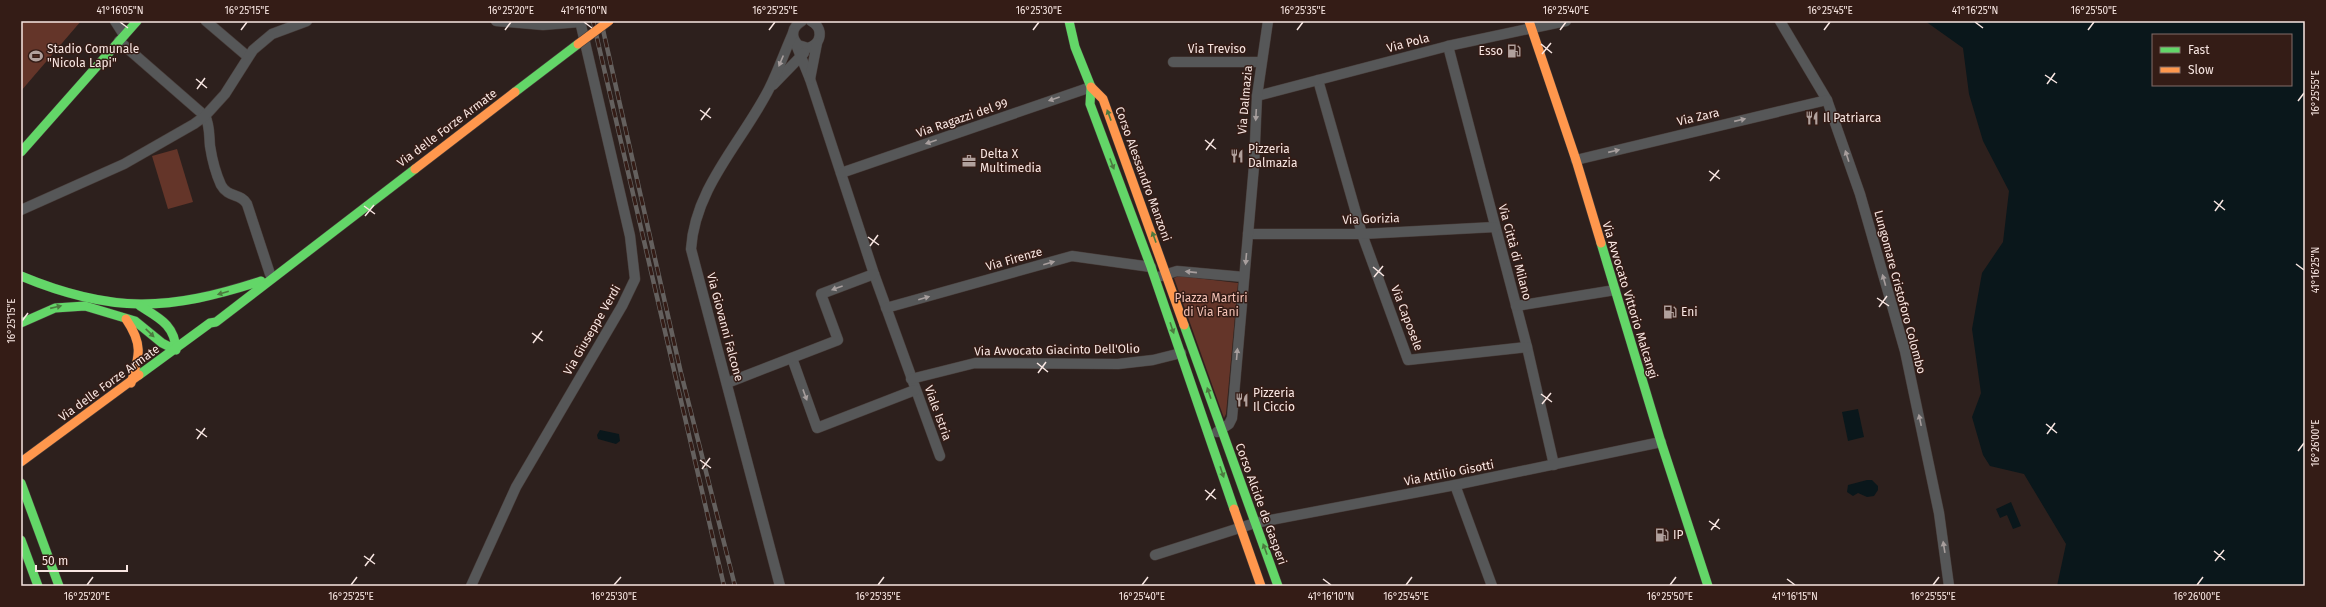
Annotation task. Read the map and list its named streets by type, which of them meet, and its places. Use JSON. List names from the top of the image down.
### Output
{
  "streets": {
    "main road": [
      "Via delle Forze Armate",
      "Corso Alessandro Manzoni",
      "Via Avvocato Vittorio Malcangi",
      "Corso Alcide de Gasperi"
    ],
    "street": [
      "Via Pola",
      "Via Treviso",
      "Via Dalmazia",
      "Via Zara",
      "Via Ragazzi del 99",
      "Via Gorizia",
      "Via Città di Milano",
      "Via Firenze",
      "Lungomare Cristoforo Colombo",
      "Via Caposele",
      "Via Giovanni Falcone",
      "Via Giuseppe Verdi",
      "Via Avvocato Giacinto Dell'Olio",
      "Viale Istria",
      "Via Attilio Gisotti"
    ]
  },
  "crossings": [
    ["Via Pola", "Via Dalmazia"],
    ["Via Pola", "Via Città di Milano"],
    ["Via Pola", "Via Avvocato Vittorio Malcangi"],
    ["Via Pola", "Via Caposele"],
    ["Via Treviso", "Via Dalmazia"],
    ["Via Dalmazia", "Via Gorizia"],
    ["Via Zara", "Lungomare Cristoforo Colombo"],
    ["Via Zara", "Via Avvocato Vittorio Malcangi"],
    ["Via Ragazzi del 99", "Corso Alessandro Manzoni"],
    ["Via Ragazzi del 99", "Viale Istria"],
    ["Corso Alessandro Manzoni", "Via Firenze"],
    ["Via Gorizia", "Via Città di Milano"],
    ["Via Gorizia", "Via Caposele"],
    ["Via Città di Milano", "Via Caposele"],
    ["Via Città di Milano", "Via Attilio Gisotti"],
    ["Via Firenze", "Viale Istria"],
    ["Via Avvocato Vittorio Malcangi", "Via Attilio Gisotti"],
    ["Via Giovanni Falcone", "Viale Istria"],
    ["Via Avvocato Giacinto Dell'Olio", "Viale Istria"],
    ["Via Attilio Gisotti", "Corso Alcide de Gasperi"]
  ],
  "one_way": [
    "Via Dalmazia",
    "Via Zara",
    "Via Ragazzi del 99",
    "Via Firenze",
    "Lungomare Cristoforo Colombo"
  ],
  "parks": ["Piazza Martiri di Via Fani"],
  "places": {
    "fuel station": ["Esso", "Eni", "IP"],
    "sports": ["Stadio Comunale \"Nicola Lapi\""],
    "restaurant": ["Il Patriarca", "Pizzeria Dalmazia", "Pizzeria Il Ciccio"],
    "office": ["Delta X Multimedia"]
  },
  "legend": ["Fast", "Slow"],
  "scale_bar": "50 m",
  "coordinates": [
    "41°16'05\"N",
    "16°25'15\"E",
    "16°25'20\"E",
    "41°16'10\"N",
    "16°25'25\"E",
    "16°25'30\"E",
    "16°25'35\"E",
    "16°25'40\"E",
    "16°25'45\"E",
    "41°16'25\"N",
    "16°25'50\"E",
    "16°25'55\"E",
    "16°26'00\"E",
    "41°16'15\"N"
  ]
}
